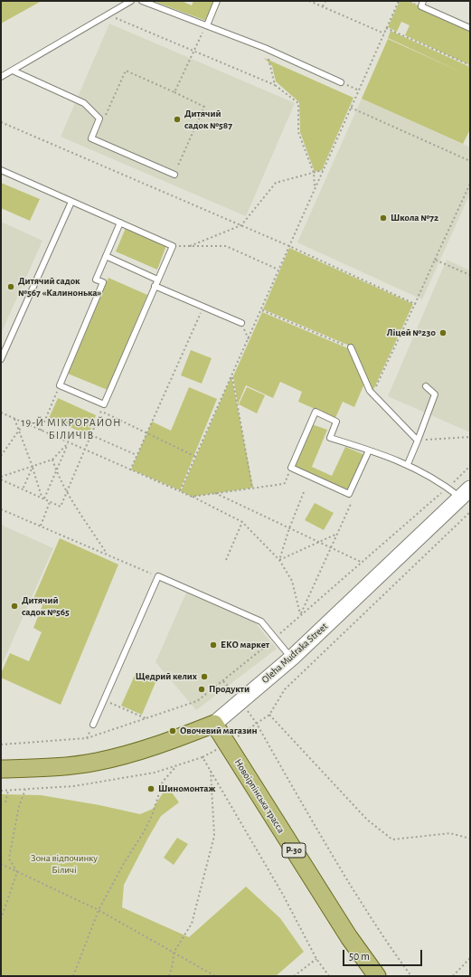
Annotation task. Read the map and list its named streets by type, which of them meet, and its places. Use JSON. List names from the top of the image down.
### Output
{
  "streets": {
    "main road": ["Oleha Mudraka Street", "Новоірпінська трасса", "Р-30"]
  },
  "crossings": [
    ["Oleha Mudraka Street", "Новоірпінська трасса"]
  ],
  "districts": ["19-Й МІКРОРАЙОН БІЛИЧІВ"],
  "parks": ["Зона відпочинку Біличі"],
  "places": [
    "Дитячий садок №587",
    "Школа №72",
    "Дитячий садок №567 «Калинонька»",
    "Ліцей №230",
    "Дитячий садок №565",
    "ЕКО маркет",
    "Щедрий келих",
    "Продукти",
    "Овочевий магазин",
    "Шиномонтаж"
  ],
  "scale_bar": "50 m"
}
